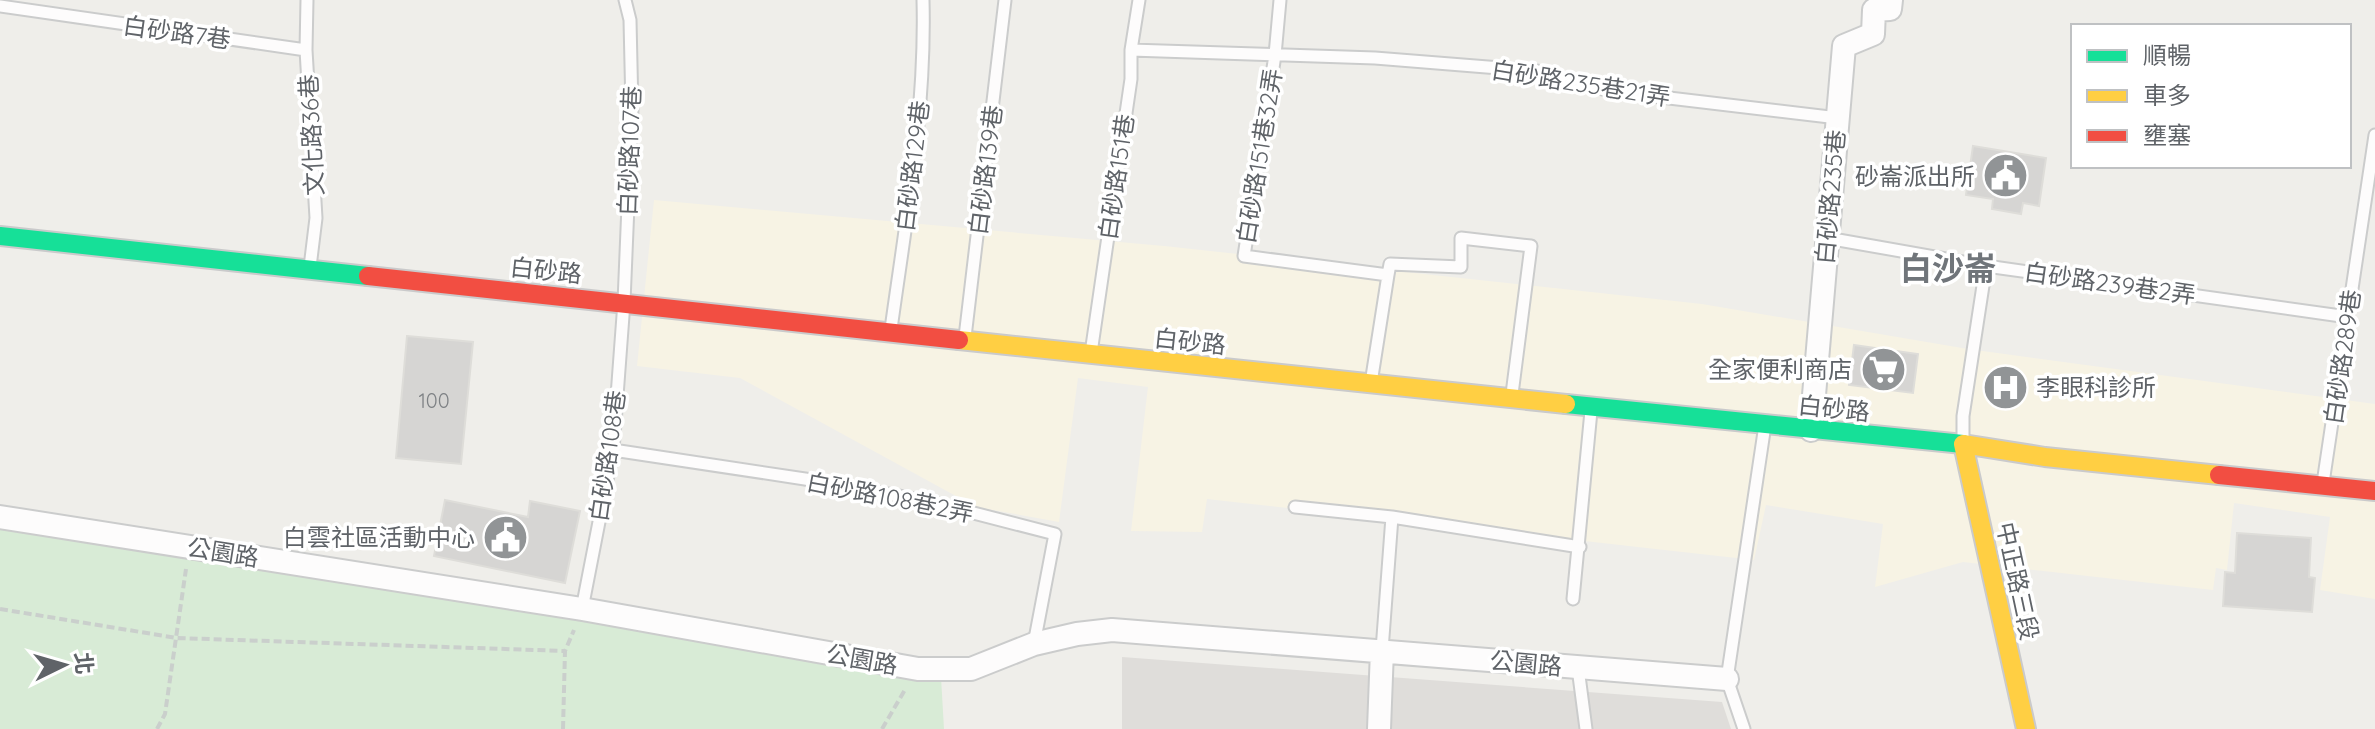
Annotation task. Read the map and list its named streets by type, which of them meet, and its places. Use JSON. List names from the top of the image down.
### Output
{
  "streets": {
    "street": [
      "白砂路235巷",
      "白砂路",
      "公園路",
      "中正路三段"
    ],
    "lane": [
      "白砂路7巷",
      "白砂路235巷21弄",
      "文化路36巷",
      "白砂路107巷",
      "白砂路151巷32弄",
      "白砂路129巷",
      "白砂路139巷",
      "白砂路151巷",
      "白砂路239巷2弄",
      "白砂路289巷",
      "白砂路108巷",
      "白砂路108巷2弄"
    ]
  },
  "crossings": [
    ["白砂路7巷", "文化路36巷"],
    ["白砂路235巷21弄", "白砂路151巷32弄"],
    ["白砂路235巷21弄", "白砂路235巷"],
    ["文化路36巷", "白砂路"],
    ["白砂路107巷", "白砂路"],
    ["白砂路107巷", "白砂路108巷"],
    ["白砂路151巷32弄", "白砂路151巷"],
    ["白砂路129巷", "白砂路"],
    ["白砂路139巷", "白砂路"],
    ["白砂路151巷", "白砂路"],
    ["白砂路235巷", "白砂路"],
    ["白砂路235巷", "白砂路239巷2弄"],
    ["白砂路", "白砂路289巷"],
    ["白砂路", "白砂路108巷"],
    ["白砂路", "中正路三段"],
    ["白砂路239巷2弄", "白砂路289巷"],
    ["白砂路108巷", "白砂路108巷2弄"],
    ["白砂路108巷", "公園路"],
    ["白砂路108巷2弄", "公園路"]
  ],
  "districts": ["白沙崙"],
  "places": {
    "public building": ["砂崙派出所", "白雲社區活動中心"],
    "supermarket": ["全家便利商店"],
    "hospital": ["李眼科診所"]
  },
  "house_numbers": ["100"],
  "legend": ["順暢", "車多", "壅塞"],
  "north": "right"
}
